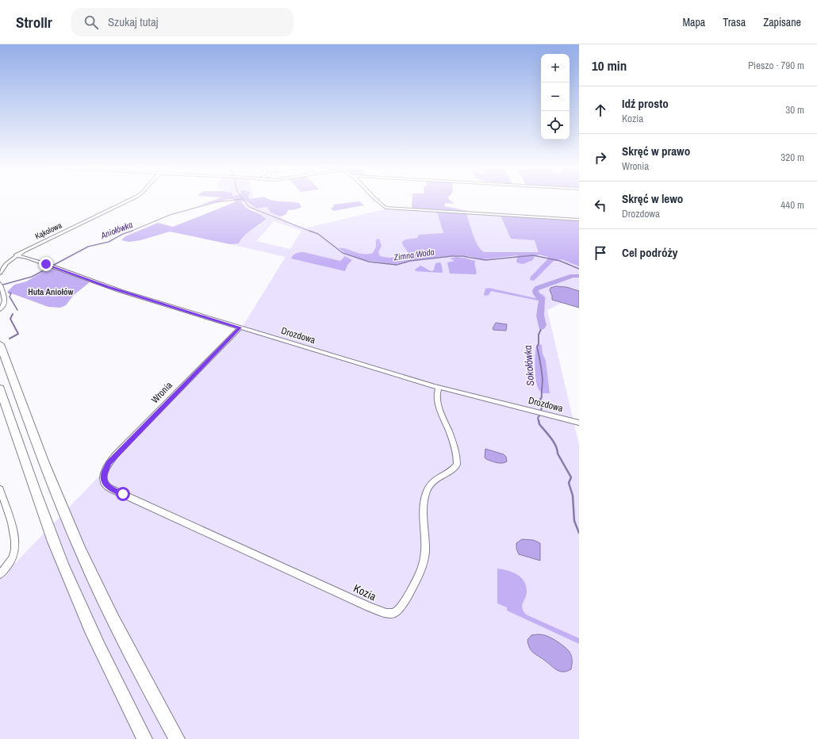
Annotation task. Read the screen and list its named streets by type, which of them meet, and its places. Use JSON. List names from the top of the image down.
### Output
{
  "streets": {
    "street": [
      "Kąkolowa",
      "Drozdowa",
      "Wronia",
      "Kozia"
    ]
  },
  "crossings": [
    ["Kąkolowa", "Drozdowa"],
    ["Drozdowa", "Wronia"],
    ["Drozdowa", "Kozia"],
    ["Wronia", "Kozia"]
  ],
  "districts": ["Huta Aniołów"],
  "water": ["Aniołówka", "Zimna Woda", "Sokołówka"],
  "page": {
    "header": "Strollr",
    "search": "Szukaj tutaj",
    "nav": ["Mapa", "Trasa", "Zapisane"],
    "heading": ["10 min", "Pieszo · 790 m"],
    "map_buttons": ["+", "−"],
    "list": [
      ["Idź prosto", "Kozia", "30 m"],
      ["Skręć w prawo", "Wronia", "320 m"],
      ["Skręć w lewo", "Drozdowa", "440 m"],
      "Cel podróży"
    ]
  }
}
